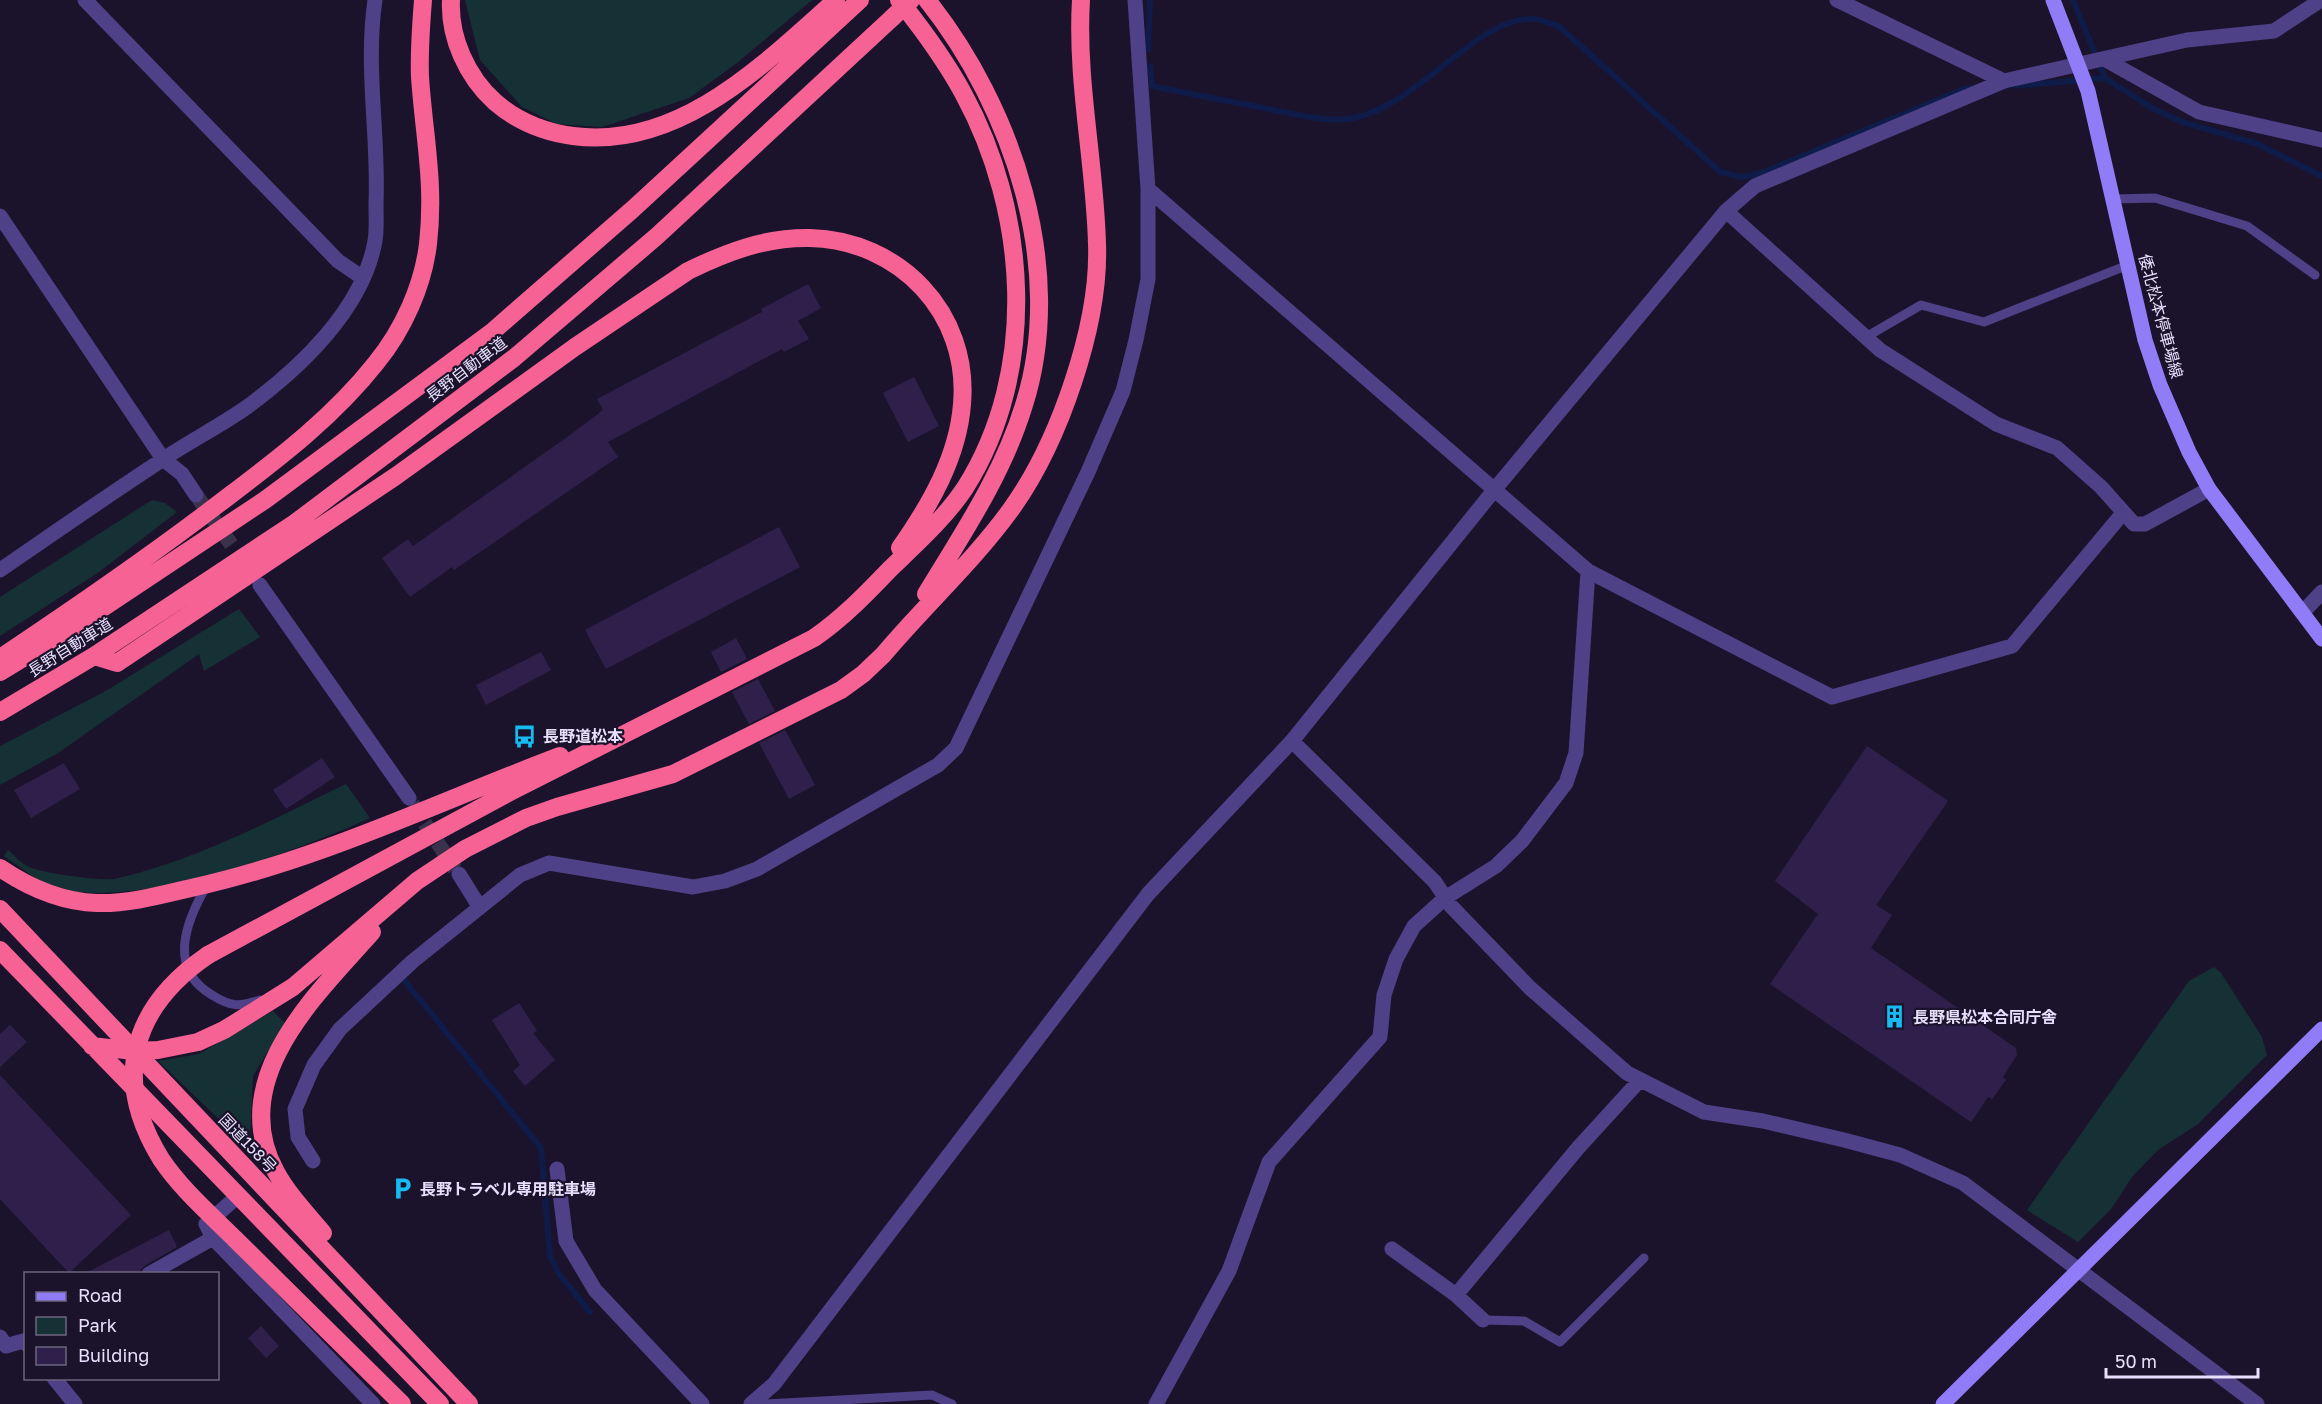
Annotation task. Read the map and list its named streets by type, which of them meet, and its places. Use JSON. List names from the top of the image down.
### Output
{
  "streets": {
    "highway": ["長野自動車道", "国道158号"],
    "main road": ["倭北松本停車場線"]
  },
  "places": {
    "bus stop": ["長野道松本"],
    "building": ["長野県松本合同庁舎"],
    "parking": ["長野トラベル専用駐車場"]
  },
  "legend": ["Road", "Park", "Building"],
  "scale_bar": "50 m"
}
